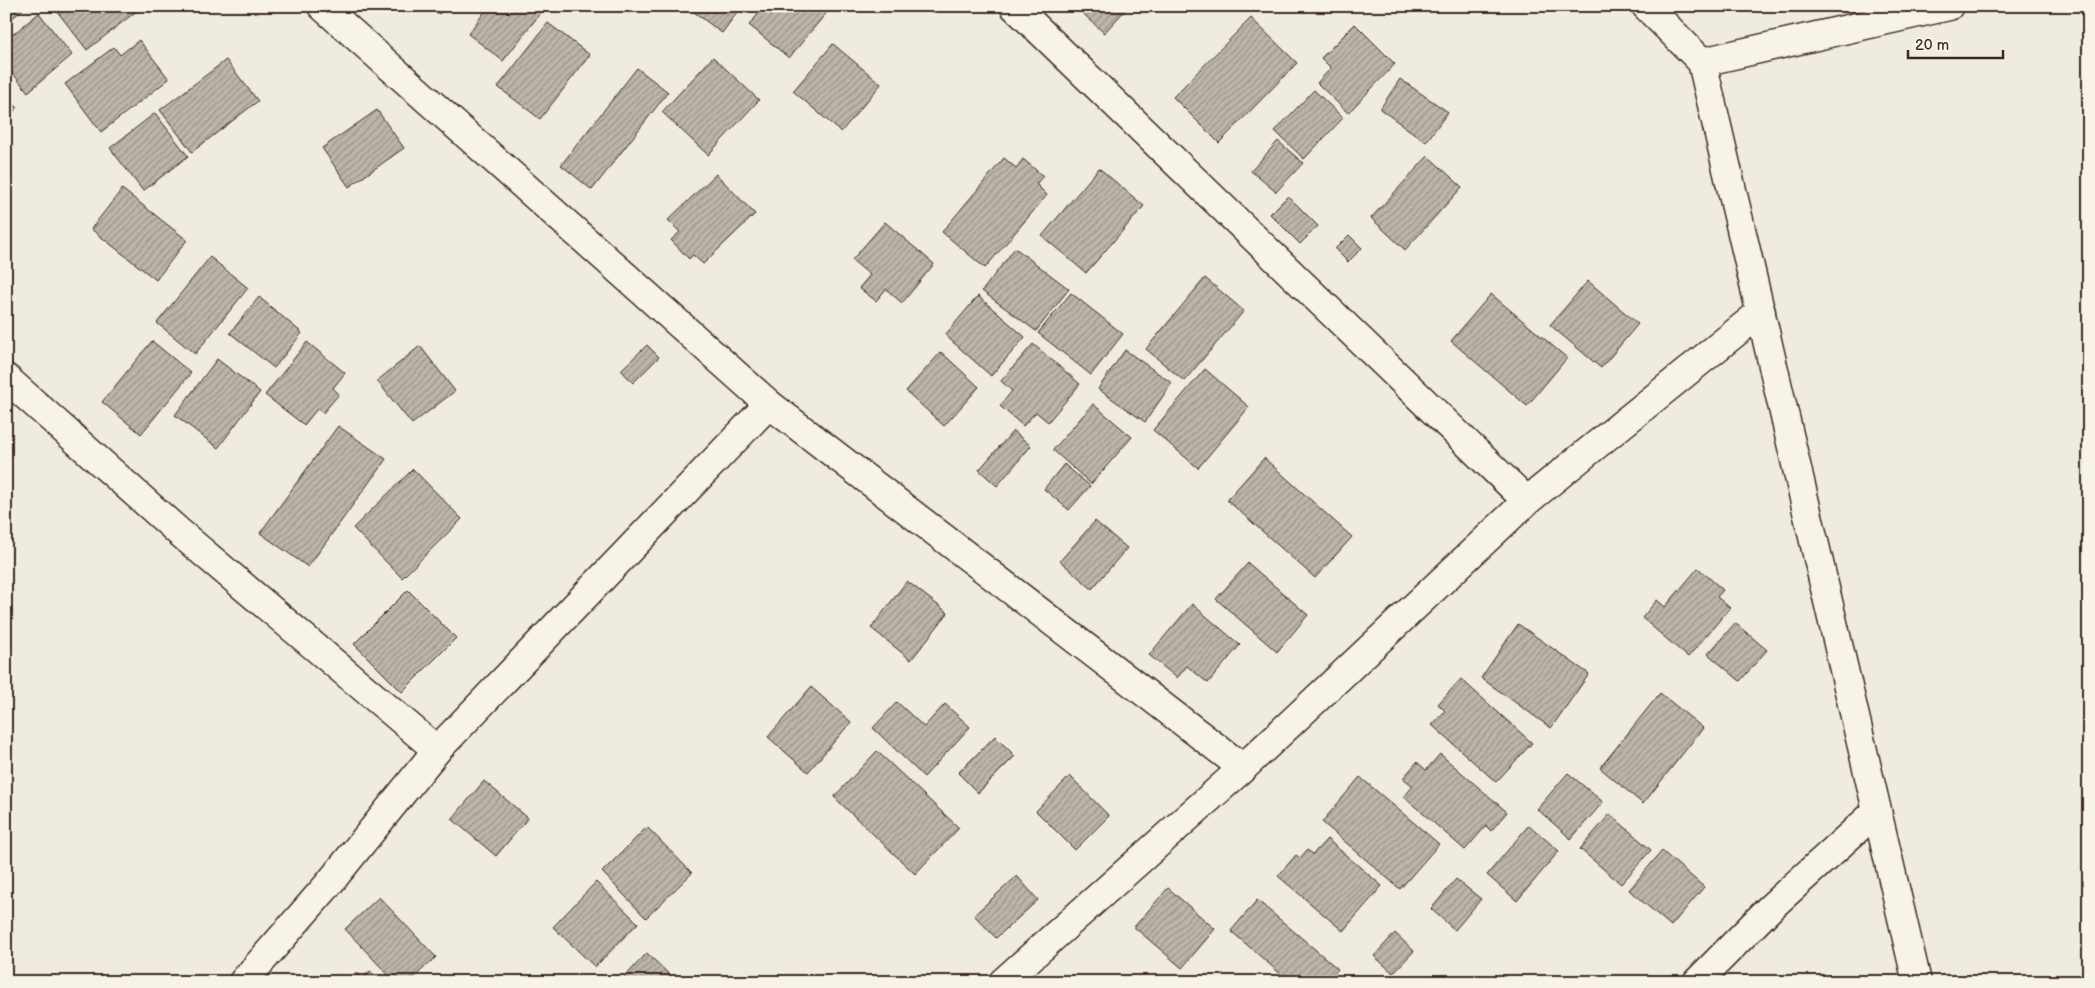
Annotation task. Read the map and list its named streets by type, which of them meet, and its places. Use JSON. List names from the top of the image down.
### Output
{
  "scale_bar": "20 m"
}
